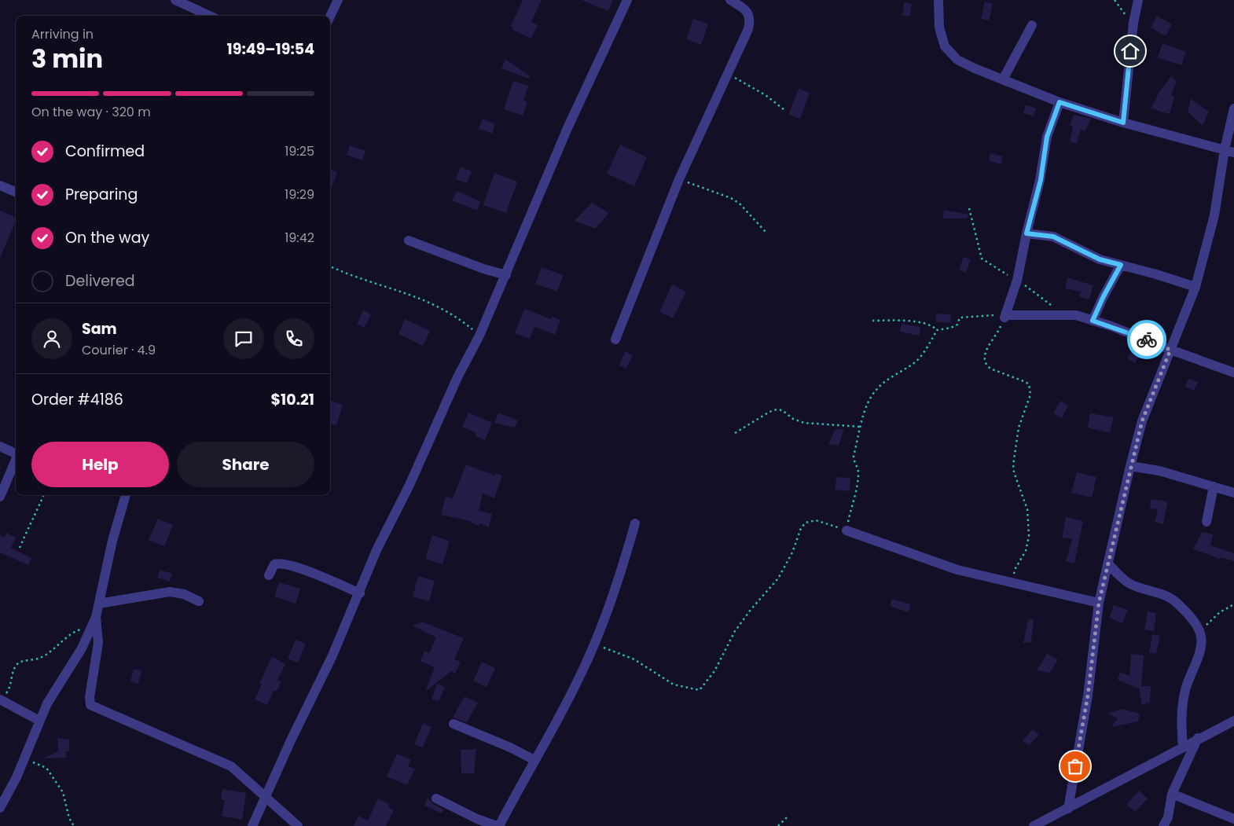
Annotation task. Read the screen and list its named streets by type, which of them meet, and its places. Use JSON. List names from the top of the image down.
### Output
{
  "page": {
    "heading": ["3 min", "Arriving in", "19:49–19:54"],
    "panel": [
      "Sam",
      "Courier · 4.9",
      "Order #4186",
      "$10.21"
    ],
    "bar": "On the way · 320 m",
    "list": [
      ["Confirmed", "19:25"],
      ["Preparing", "19:29"],
      ["On the way", "19:42"],
      "Delivered"
    ],
    "buttons": ["Help", "Share"]
  }
}
